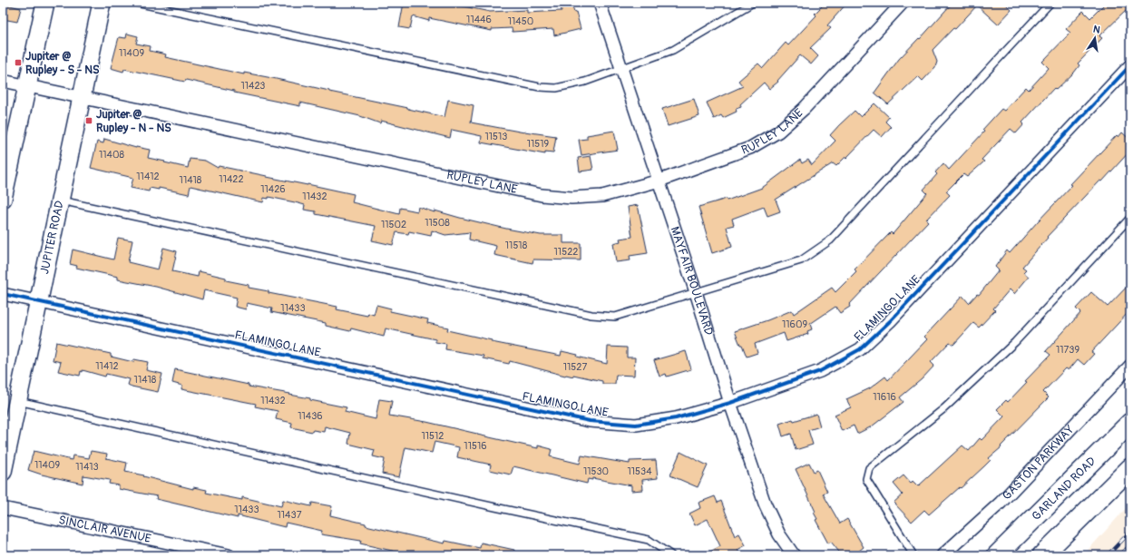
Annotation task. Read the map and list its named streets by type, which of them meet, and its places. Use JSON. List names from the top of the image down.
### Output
{
  "streets": {
    "main road": ["JUPITER ROAD", "GARLAND ROAD"],
    "street": [
      "RUPLEY LANE",
      "MAYFAIR BOULEVARD",
      "FLAMINGO LANE",
      "GASTON PARKWAY",
      "SINCLAIR AVENUE"
    ]
  },
  "crossings": [
    ["RUPLEY LANE", "JUPITER ROAD"],
    ["RUPLEY LANE", "MAYFAIR BOULEVARD"],
    ["JUPITER ROAD", "FLAMINGO LANE"],
    ["MAYFAIR BOULEVARD", "FLAMINGO LANE"]
  ],
  "places": {
    "transit": ["Jupiter @ Rupley - S - NS", "Jupiter @ Rupley - N - NS"]
  },
  "house_numbers": [
    "11446",
    "11450",
    "11409",
    "11423",
    "11513",
    "11519",
    "11408",
    "11412",
    "11422",
    "11418",
    "11426",
    "11432",
    "11508",
    "11502",
    "11518",
    "11522",
    "11433",
    "11609",
    "11739",
    "11412",
    "11527",
    "11418",
    "11616",
    "11432",
    "11436",
    "11512",
    "11516",
    "11409",
    "11413",
    "11530",
    "11534",
    "11433",
    "11437"
  ],
  "north": "top"
}
